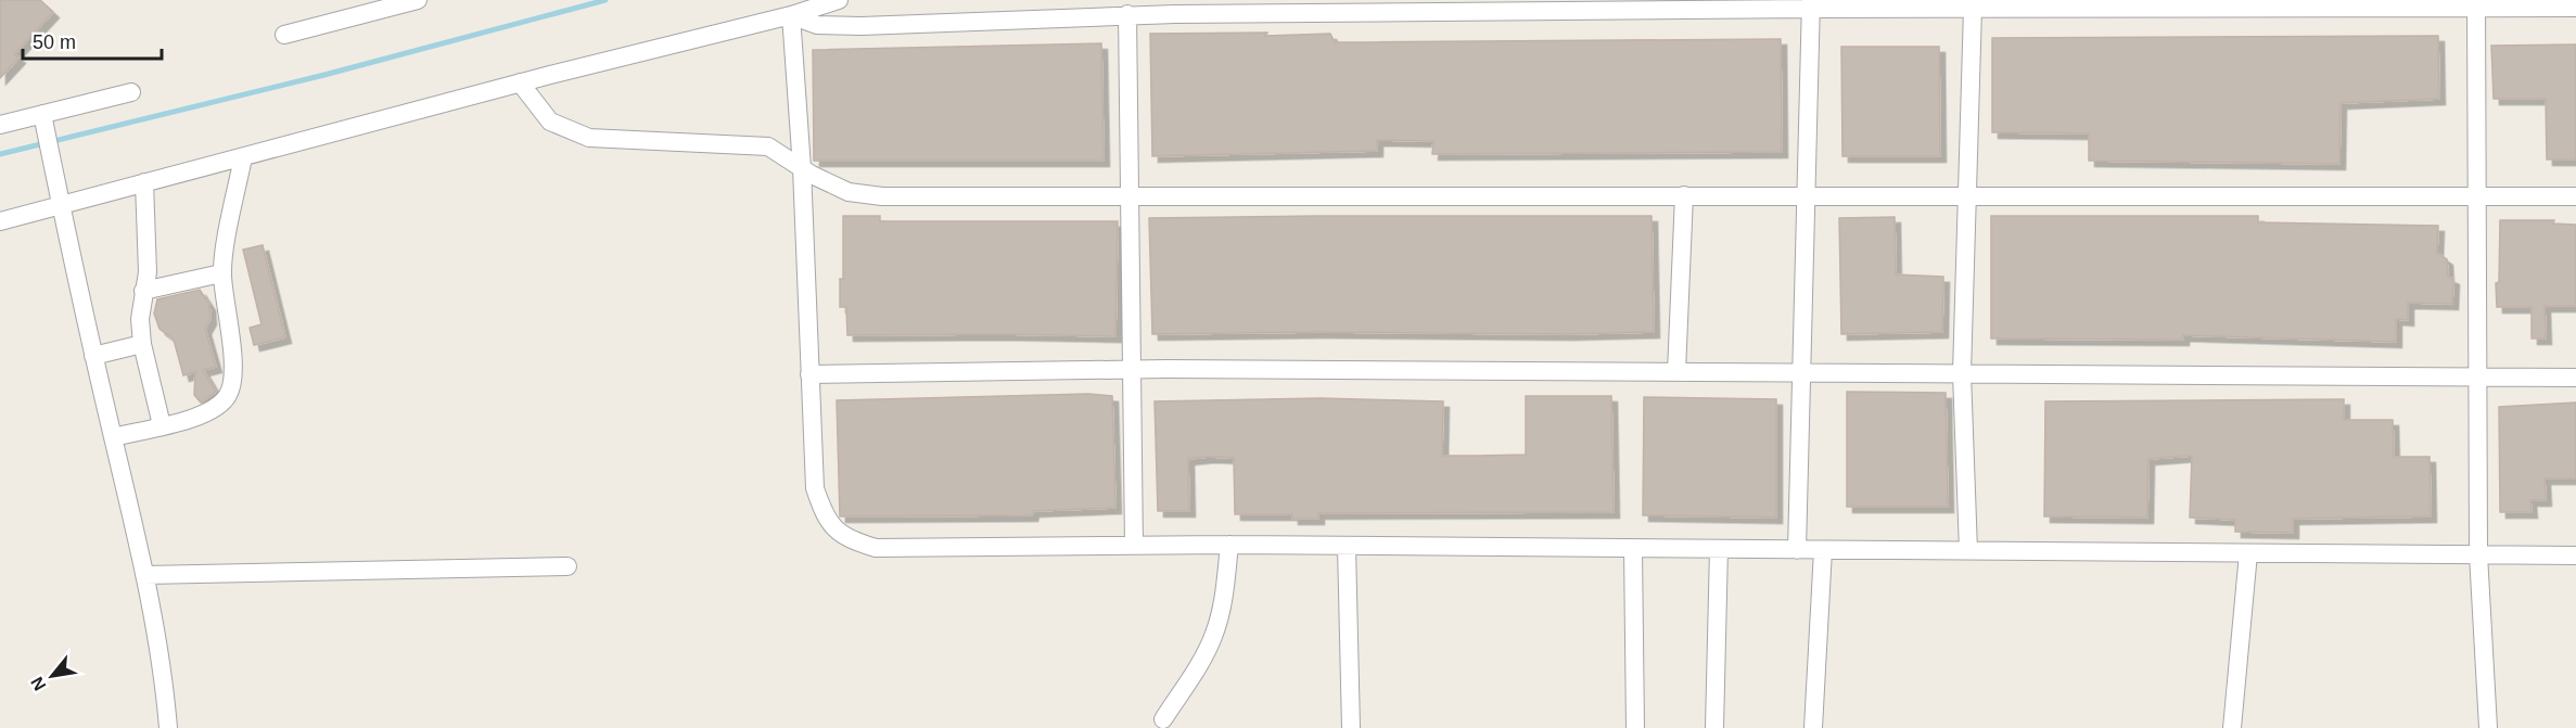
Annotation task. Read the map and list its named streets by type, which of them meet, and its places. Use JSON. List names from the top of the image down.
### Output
{
  "scale_bar": "50 m",
  "north": "bottom left"
}
